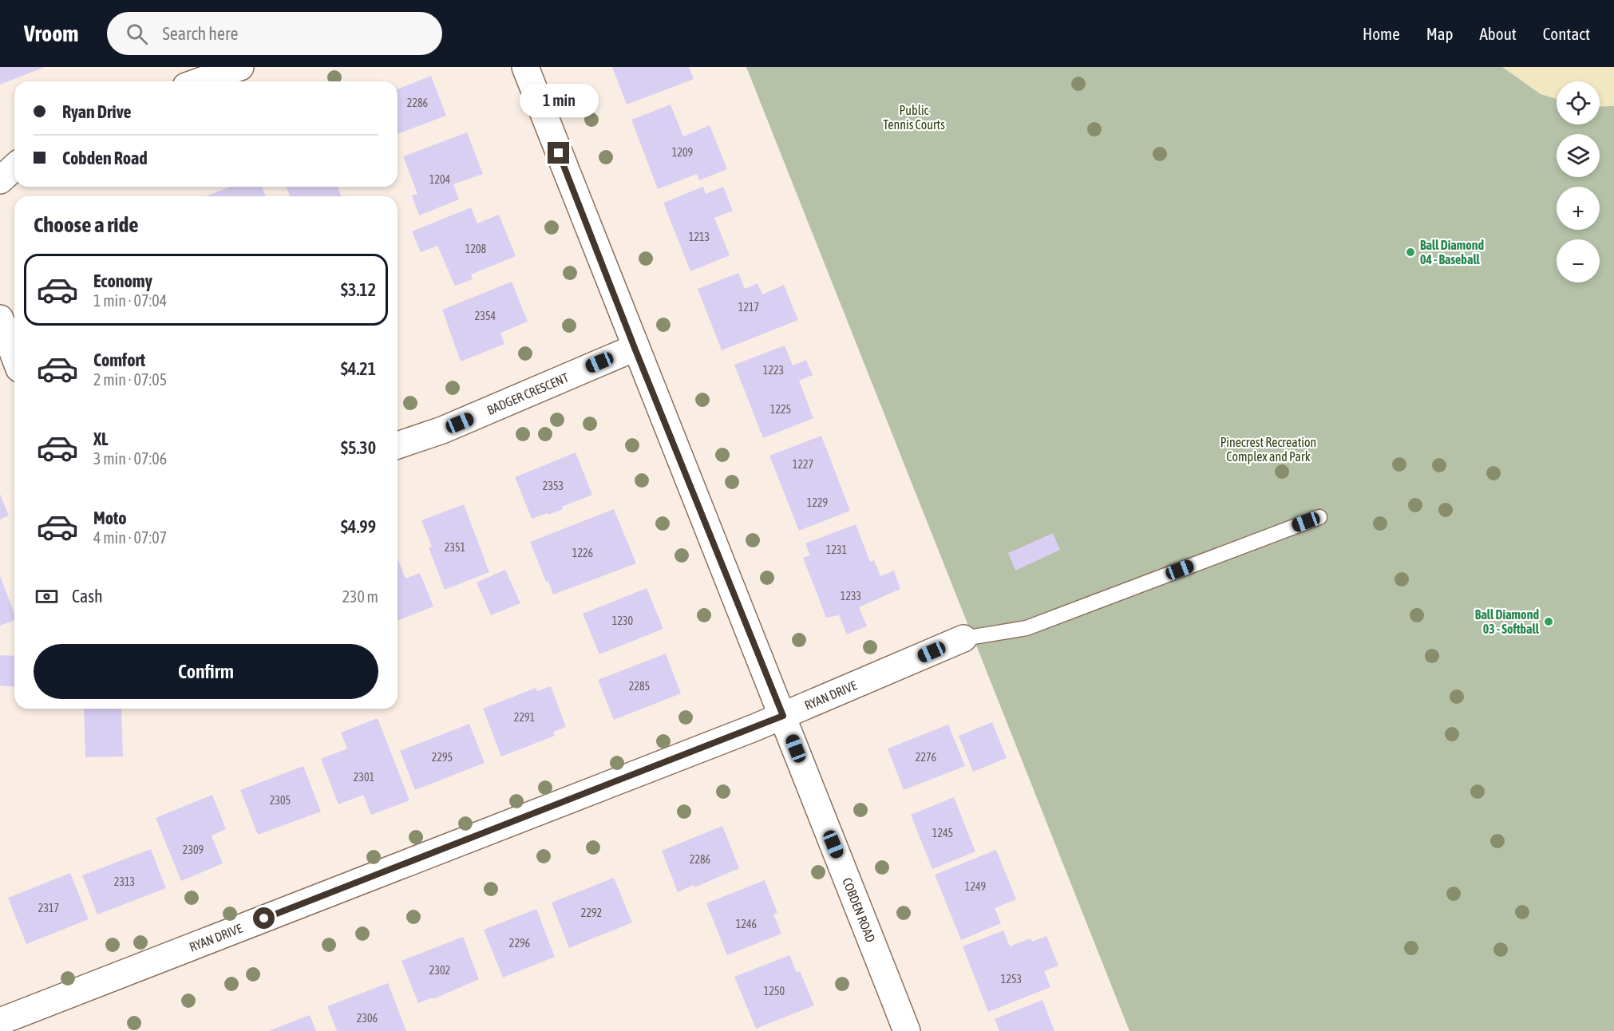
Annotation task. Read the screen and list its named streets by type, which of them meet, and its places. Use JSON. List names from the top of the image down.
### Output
{
  "streets": {
    "street": ["BADGER CRESCENT", "RYAN DRIVE", "COBDEN ROAD"]
  },
  "crossings": [
    ["BADGER CRESCENT", "COBDEN ROAD"],
    ["RYAN DRIVE", "COBDEN ROAD"]
  ],
  "parks": ["Public Tennis Courts", "Pinecrest Recreation Complex and Park"],
  "places": ["Ball Diamond 04 - Baseball", "Ball Diamond 03 - Softball"],
  "house_numbers": [
    "2286",
    "1209",
    "1204",
    "1213",
    "1208",
    "1217",
    "2354",
    "1223",
    "1225",
    "1227",
    "2353",
    "1229",
    "2351",
    "1231",
    "1226",
    "1233",
    "1230",
    "2285",
    "2291",
    "2295",
    "2276",
    "2301",
    "2305",
    "1245",
    "2309",
    "2286",
    "2313",
    "1249",
    "2317",
    "2292",
    "1246",
    "2296",
    "2302",
    "1253",
    "1250",
    "2306"
  ],
  "page": {
    "header": "Vroom",
    "search": "Search here",
    "nav": [
      "Home",
      "Map",
      "About",
      "Contact"
    ],
    "map_buttons": ["+", "−"],
    "banner": ["Ryan Drive", "Cobden Road"],
    "bubble": "1 min",
    "heading": "Choose a ride",
    "list": [
      {
        "name": "Economy",
        "note": "1 min · 07:04",
        "value": "$3.12"
      },
      {
        "name": "Comfort",
        "note": "2 min · 07:05",
        "value": "$4.21"
      },
      {
        "name": "XL",
        "note": "3 min · 07:06",
        "value": "$5.30"
      },
      {
        "name": "Moto",
        "note": "4 min · 07:07",
        "value": "$4.99"
      }
    ],
    "pay": ["Cash", "230 m"],
    "buttons": "Confirm"
  }
}
